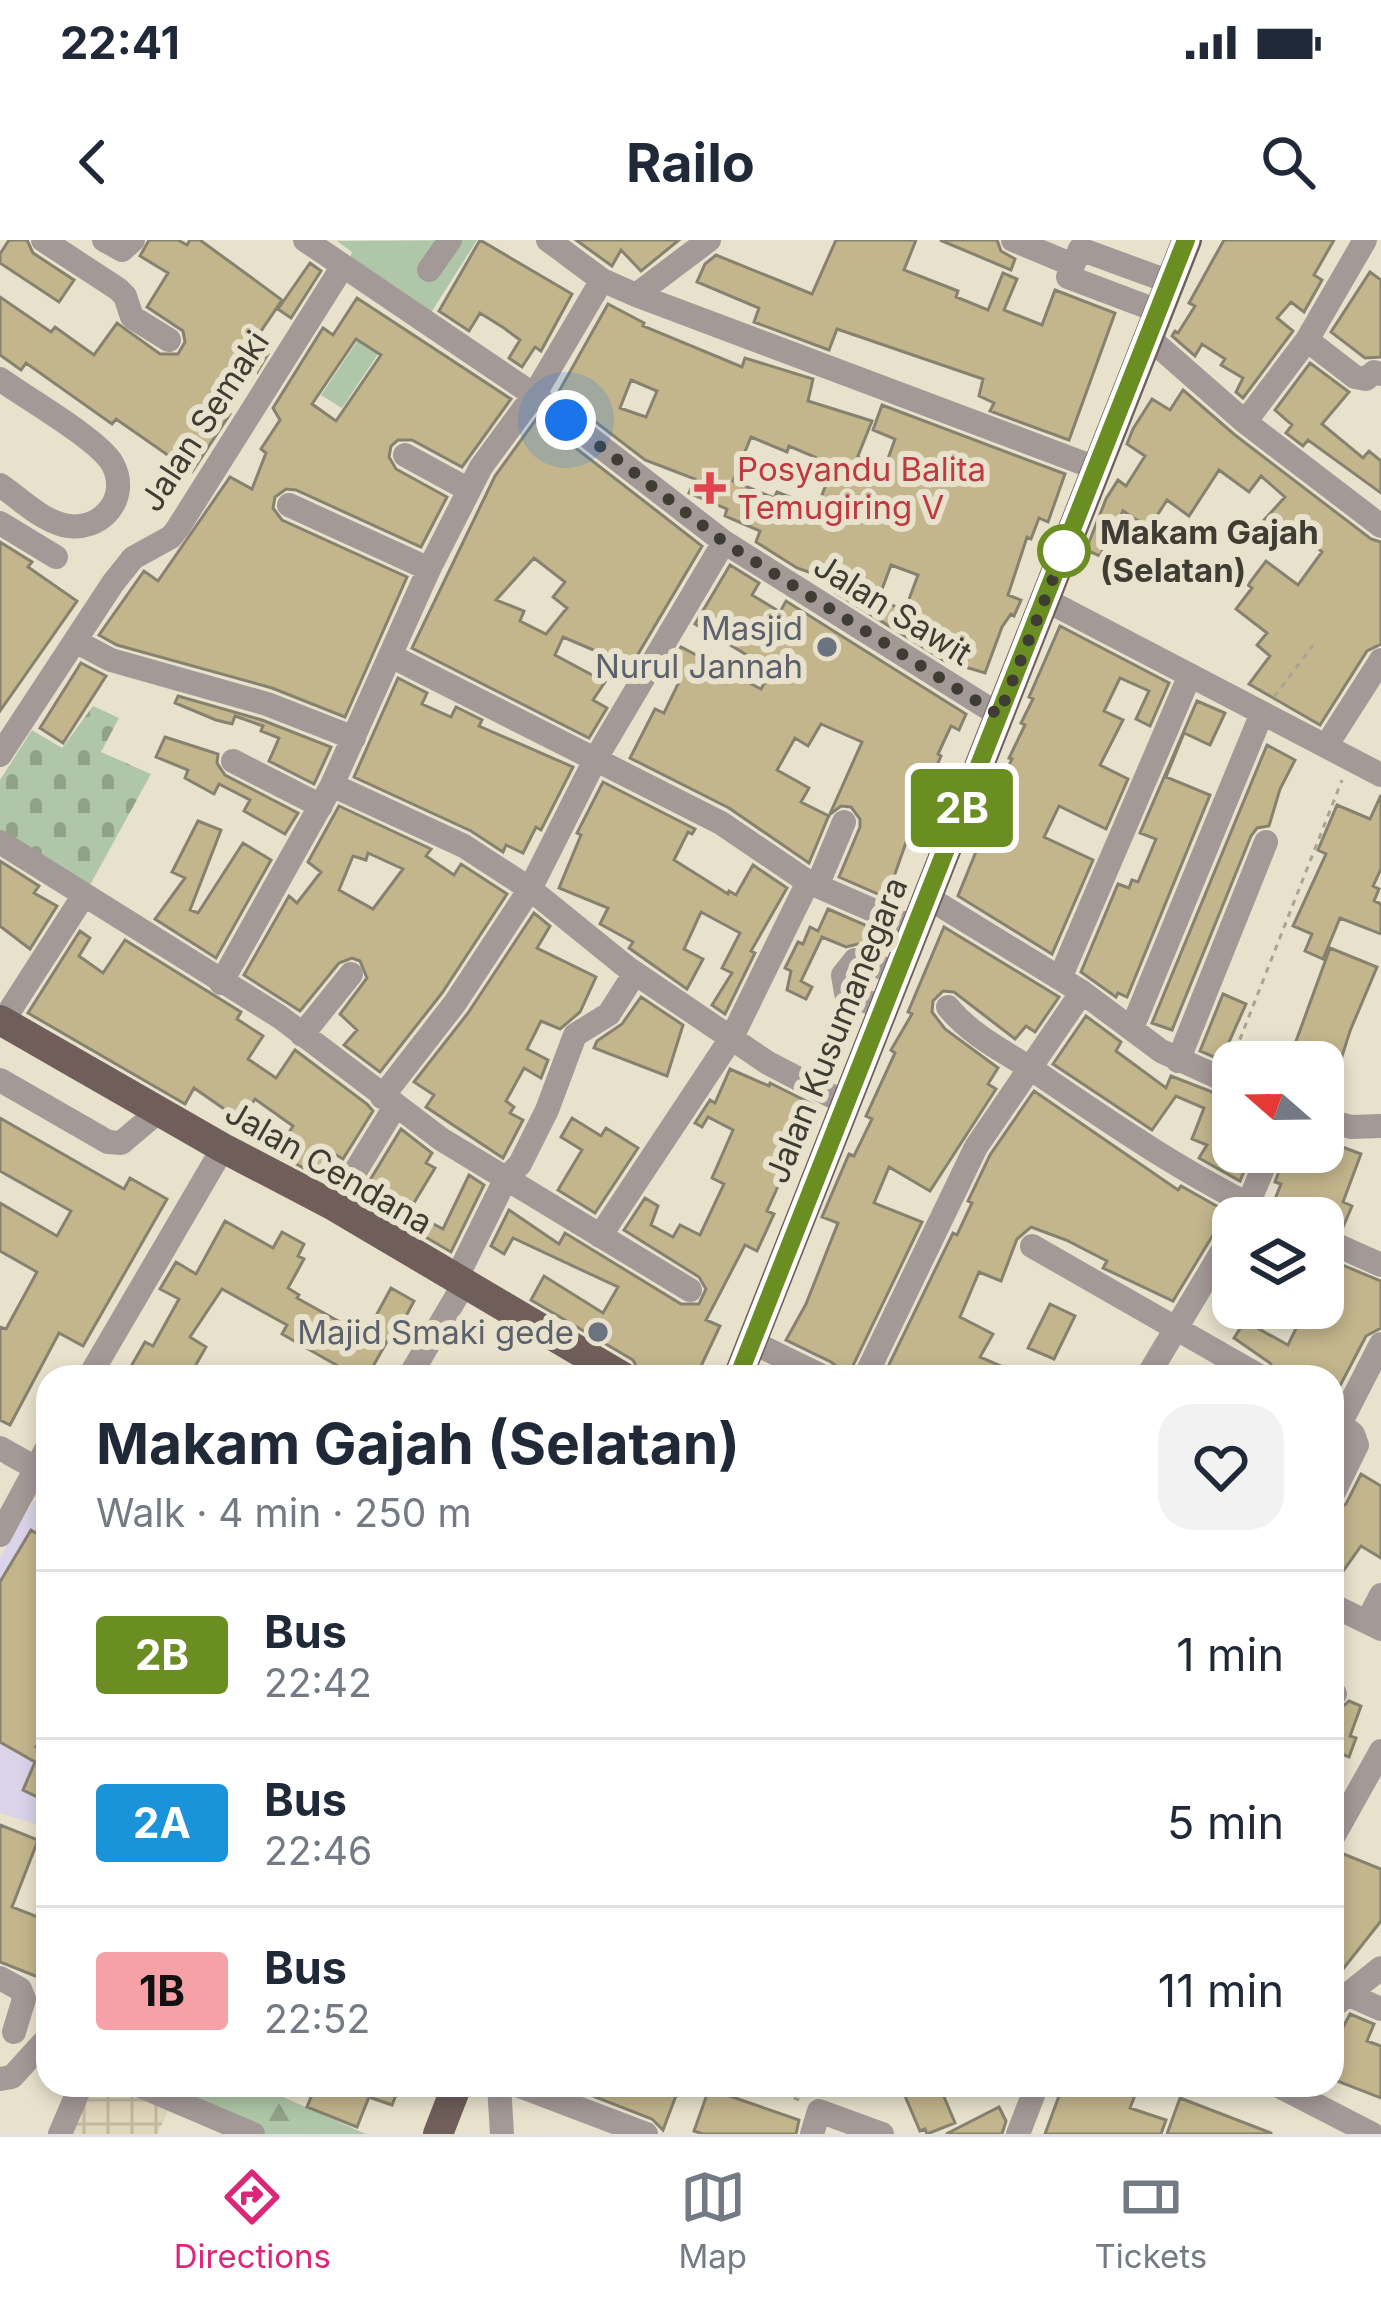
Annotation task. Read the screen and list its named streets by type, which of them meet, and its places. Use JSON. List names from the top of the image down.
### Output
{
  "streets": {
    "main road": ["Jalan Kusumanegara", "Jalan Cendana"],
    "street": ["Jalan Semaki", "Jalan Sawit"]
  },
  "crossings": [
    ["Jalan Semaki", "Jalan Sawit"],
    ["Jalan Sawit", "Jalan Kusumanegara"]
  ],
  "places": {
    "health": ["Posyandu Balita Temugiring V"],
    "other": ["Makam Gajah (Selatan)", "Masjid Nurul Jannah", "Majid Smaki gede"]
  },
  "lines": ["bus line 2B"],
  "north": "left",
  "page": {
    "status": "22:41",
    "header": "Railo",
    "on_map": "2B",
    "heading": ["Makam Gajah (Selatan)", "Walk · 4 min · 250 m"],
    "list": [
      {
        "mark": "2B",
        "name": "Bus",
        "note": "22:42",
        "value": "1 min"
      },
      {
        "mark": "2A",
        "name": "Bus",
        "note": "22:46",
        "value": "5 min"
      },
      {
        "mark": "1B",
        "name": "Bus",
        "note": "22:52",
        "value": "11 min"
      }
    ],
    "tabs": ["Directions", "Map", "Tickets"]
  }
}
